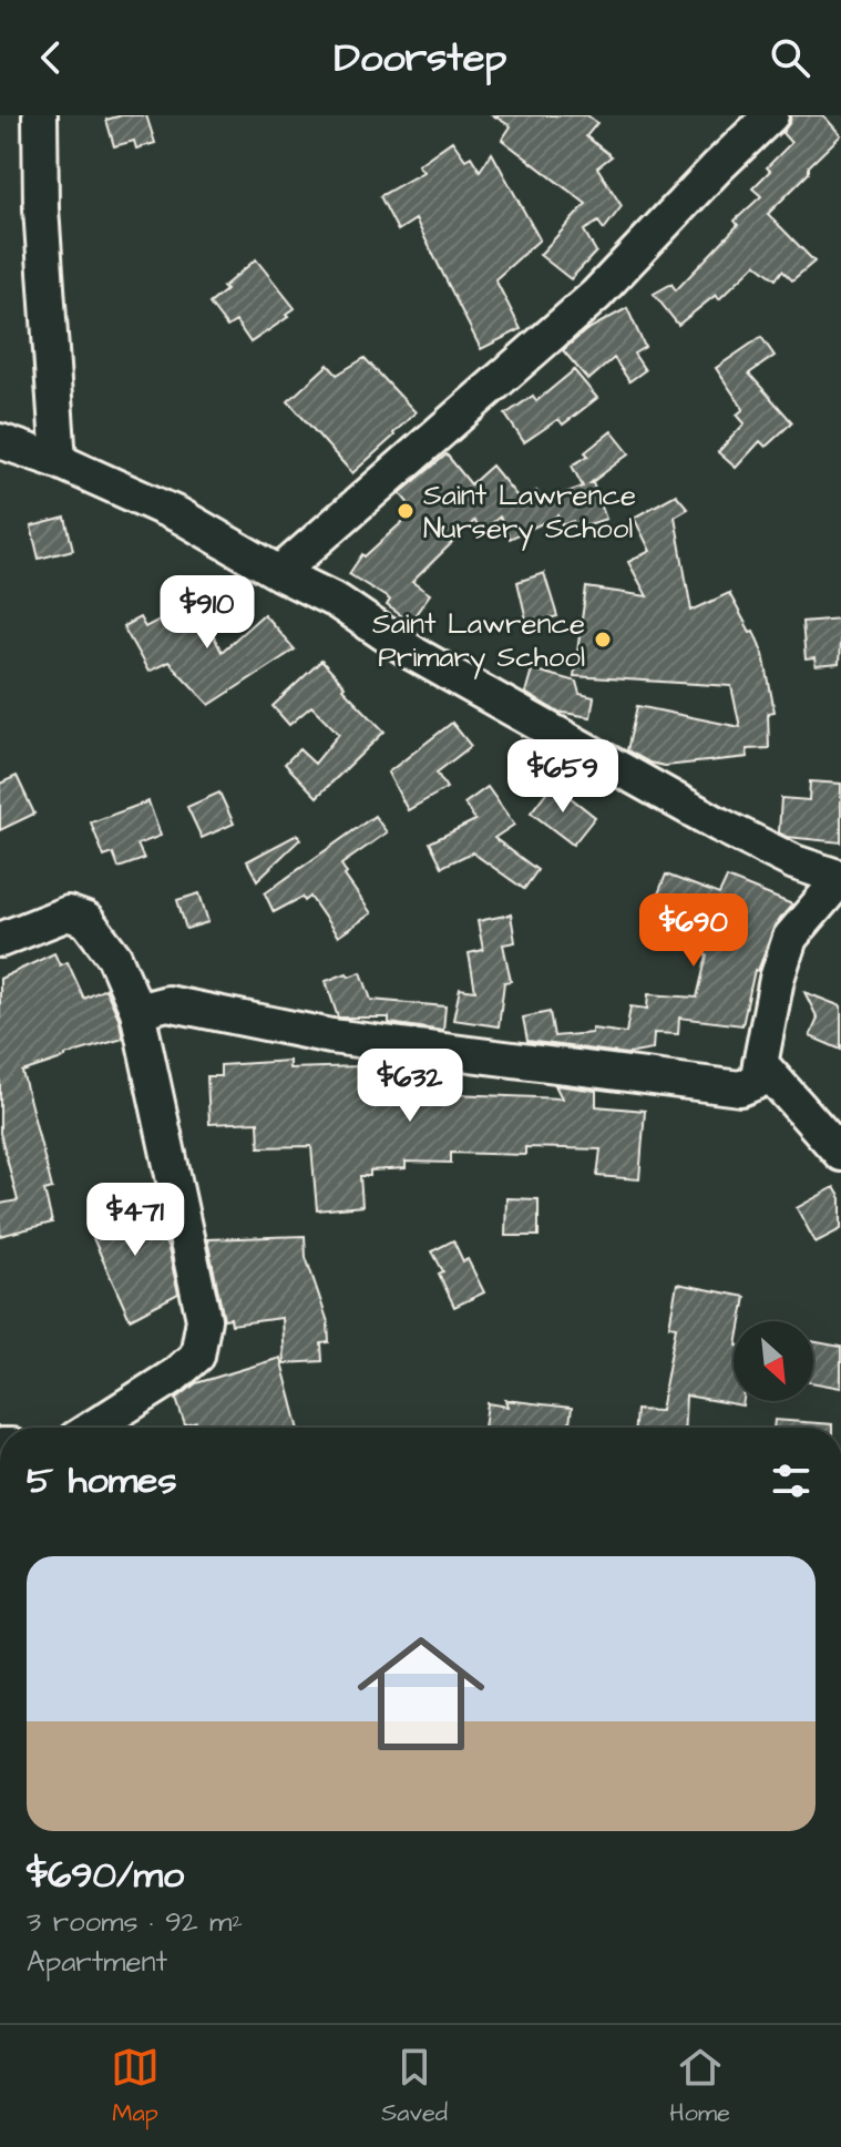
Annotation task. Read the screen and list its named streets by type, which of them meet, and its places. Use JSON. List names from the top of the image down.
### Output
{
  "places": ["Saint Lawrence Nursery School", "Saint Lawrence Primary School"],
  "north": "bottom right",
  "page": {
    "header": "Doorstep",
    "price": [
      "$910",
      "$659",
      "$690",
      "$632",
      "$471"
    ],
    "heading": "5 homes",
    "list": [
      {
        "name": "$690/mo",
        "note": "3 rooms · 92 m² · Apartment"
      }
    ],
    "tabs": ["Map", "Saved", "Home"]
  }
}
